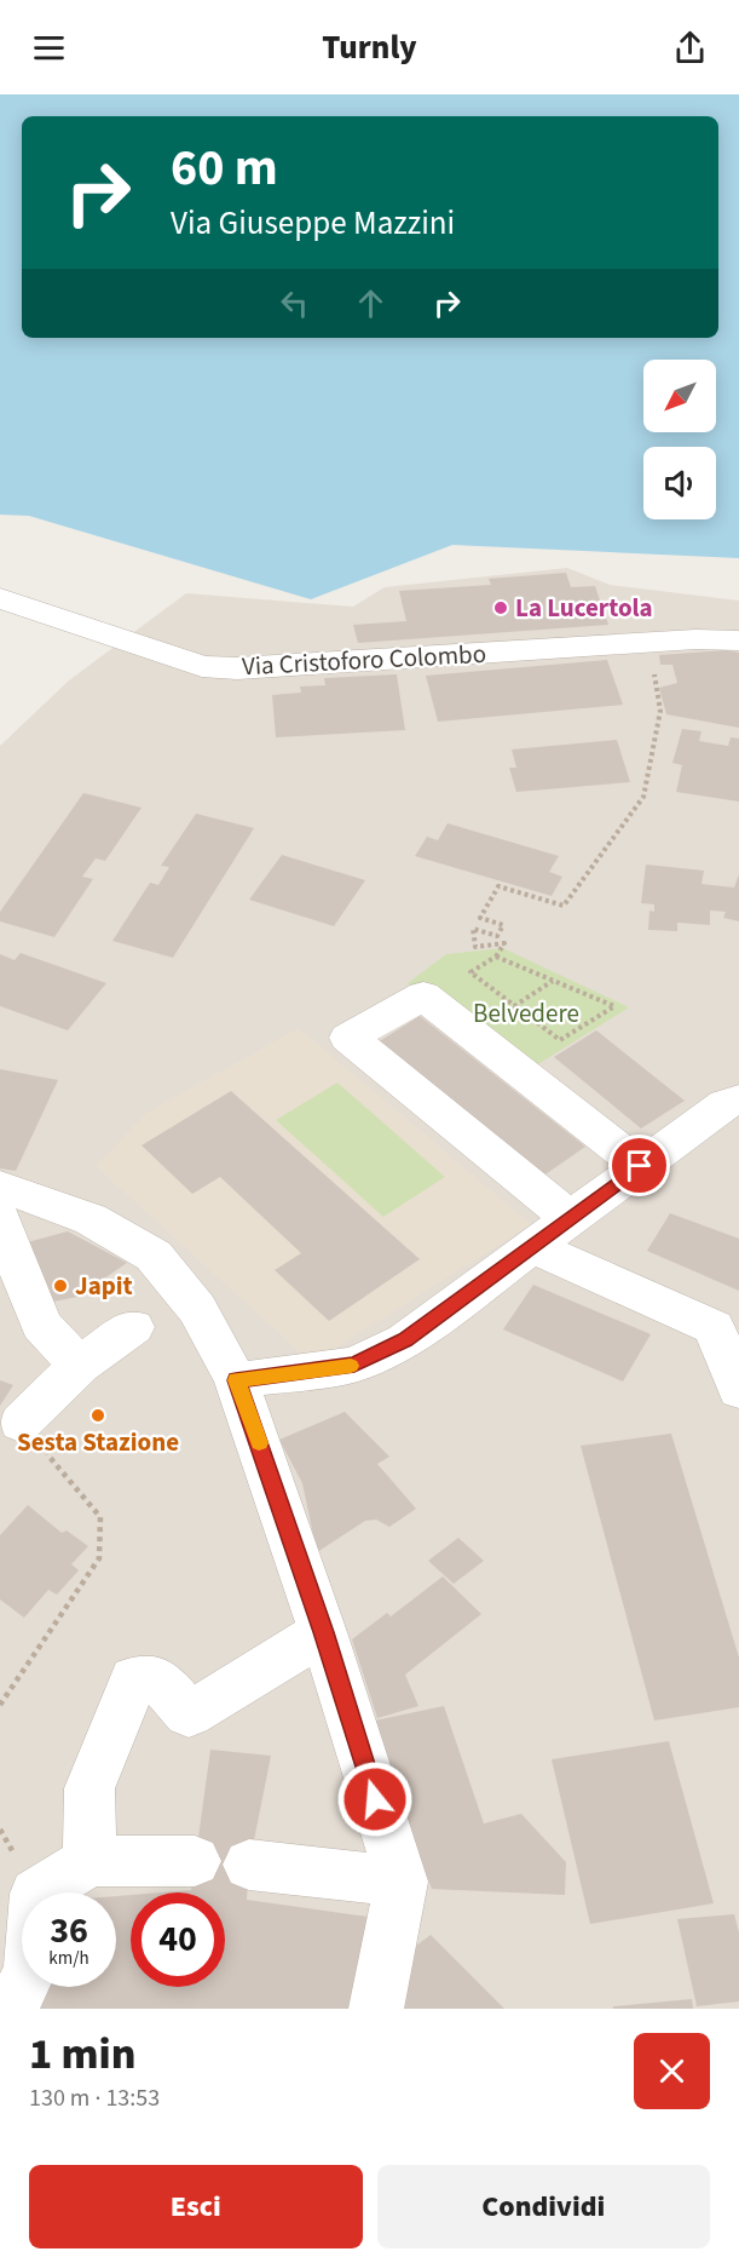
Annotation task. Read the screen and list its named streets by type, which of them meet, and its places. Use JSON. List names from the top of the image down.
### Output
{
  "streets": {
    "street": ["Via Cristoforo Colombo"]
  },
  "parks": ["Belvedere"],
  "places": ["La Lucertola", "Japit", "Sesta Stazione"],
  "north": "bottom left",
  "page": {
    "header": "Turnly",
    "turn": ["60 m", "Via Giuseppe Mazzini"],
    "speed": "36 km/h",
    "limit": "40",
    "heading": ["1 min", "130 m · 13:53"],
    "buttons": ["Esci", "Condividi"]
  }
}
